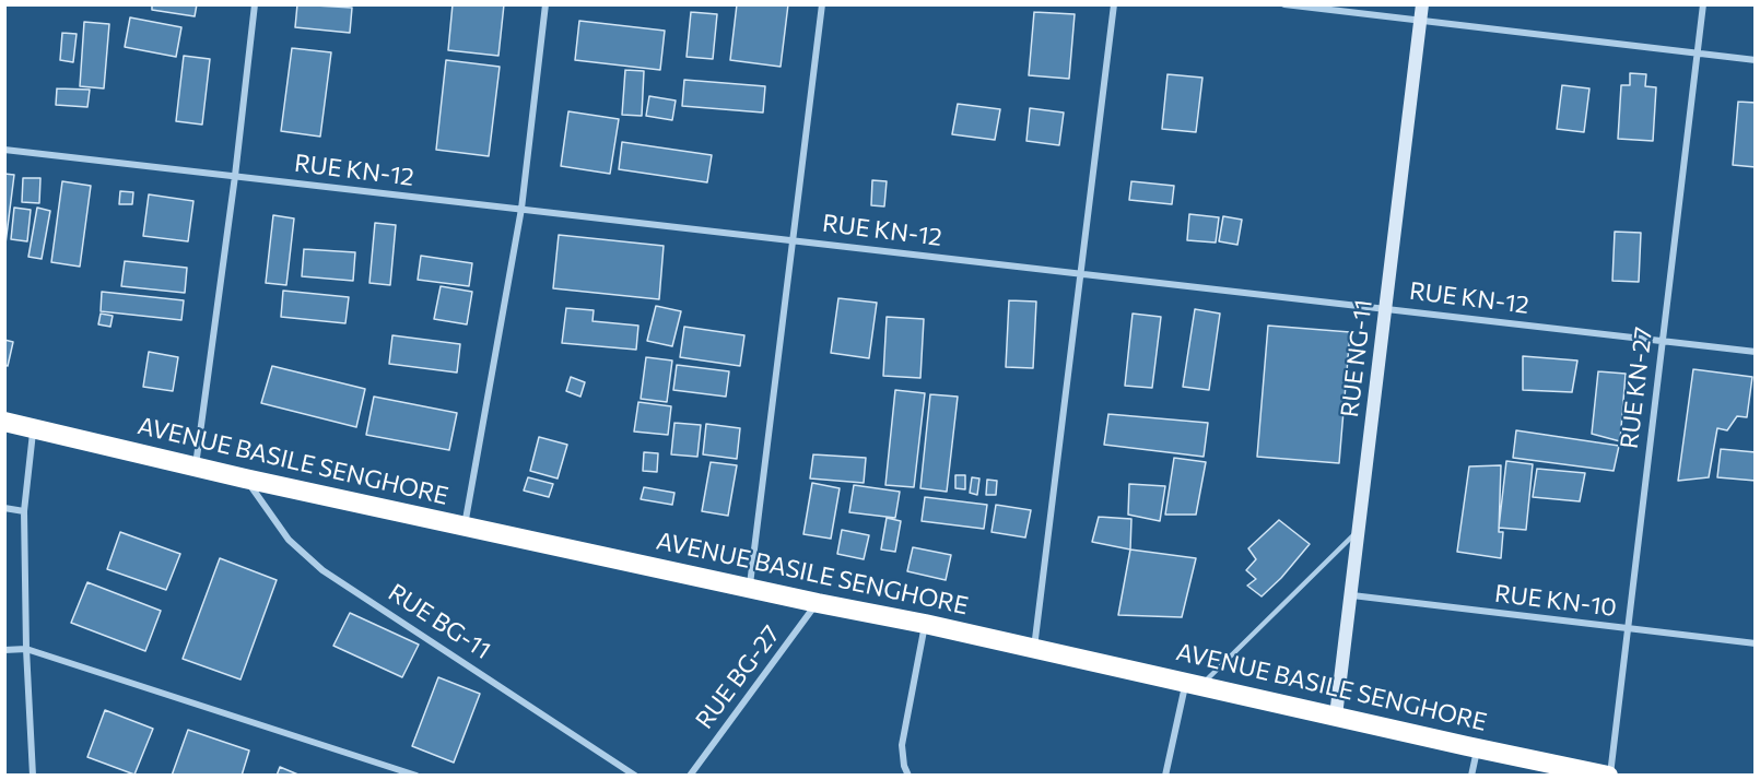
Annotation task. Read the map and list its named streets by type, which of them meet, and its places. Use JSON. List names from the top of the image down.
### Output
{
  "streets": {
    "highway": ["AVENUE BASILE SENGHORE"],
    "street": [
      "RUE KN-12",
      "RUE NG-11",
      "RUE KN-27",
      "RUE KN-10",
      "RUE BG-11",
      "RUE BG-27"
    ]
  },
  "crossings": [
    ["RUE KN-12", "RUE NG-11"],
    ["RUE KN-12", "RUE KN-27"],
    ["RUE NG-11", "AVENUE BASILE SENGHORE"],
    ["RUE NG-11", "RUE KN-10"],
    ["RUE KN-27", "AVENUE BASILE SENGHORE"],
    ["RUE KN-27", "RUE KN-10"],
    ["AVENUE BASILE SENGHORE", "RUE BG-11"],
    ["AVENUE BASILE SENGHORE", "RUE BG-27"]
  ]
}
